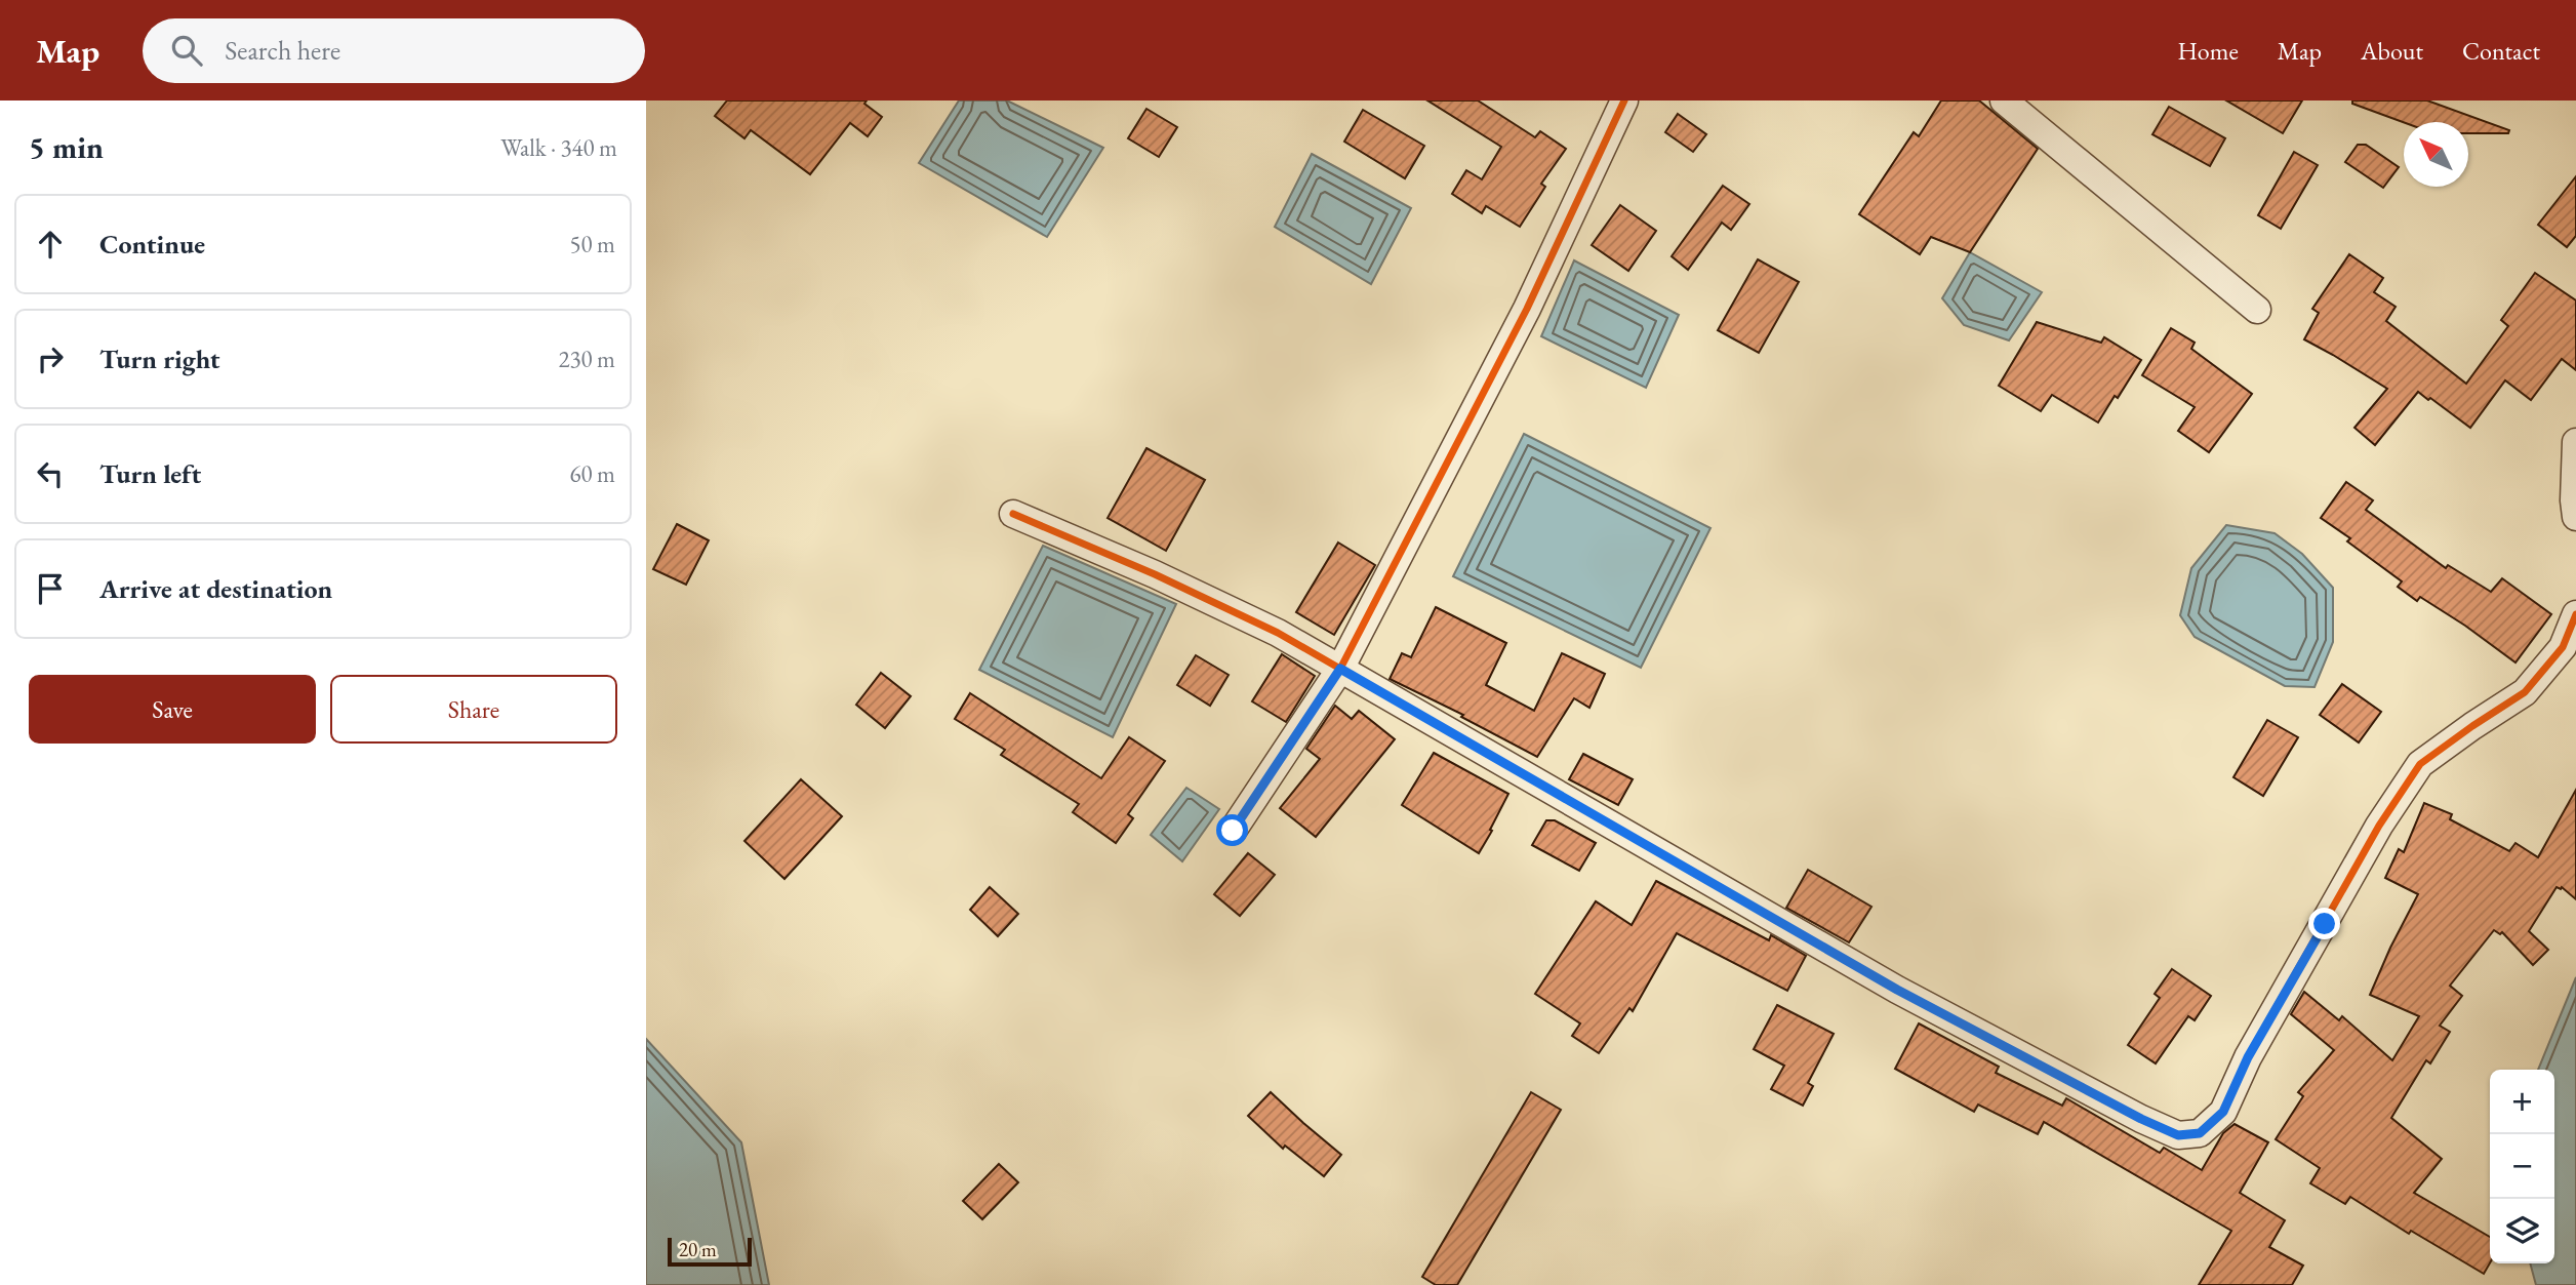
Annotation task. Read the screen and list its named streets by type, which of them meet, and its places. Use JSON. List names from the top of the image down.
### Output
{
  "scale_bar": "20 m",
  "north": "top left",
  "page": {
    "header": "Map",
    "search": "Search here",
    "nav": [
      "Home",
      "Map",
      "About",
      "Contact"
    ],
    "heading": ["5 min", "Walk · 340 m"],
    "list": [
      ["Continue", "50 m"],
      ["Turn right", "230 m"],
      ["Turn left", "60 m"],
      "Arrive at destination"
    ],
    "buttons": ["Save", "Share"],
    "map_buttons": ["+", "−"],
    "scale": "20 m"
  }
}
